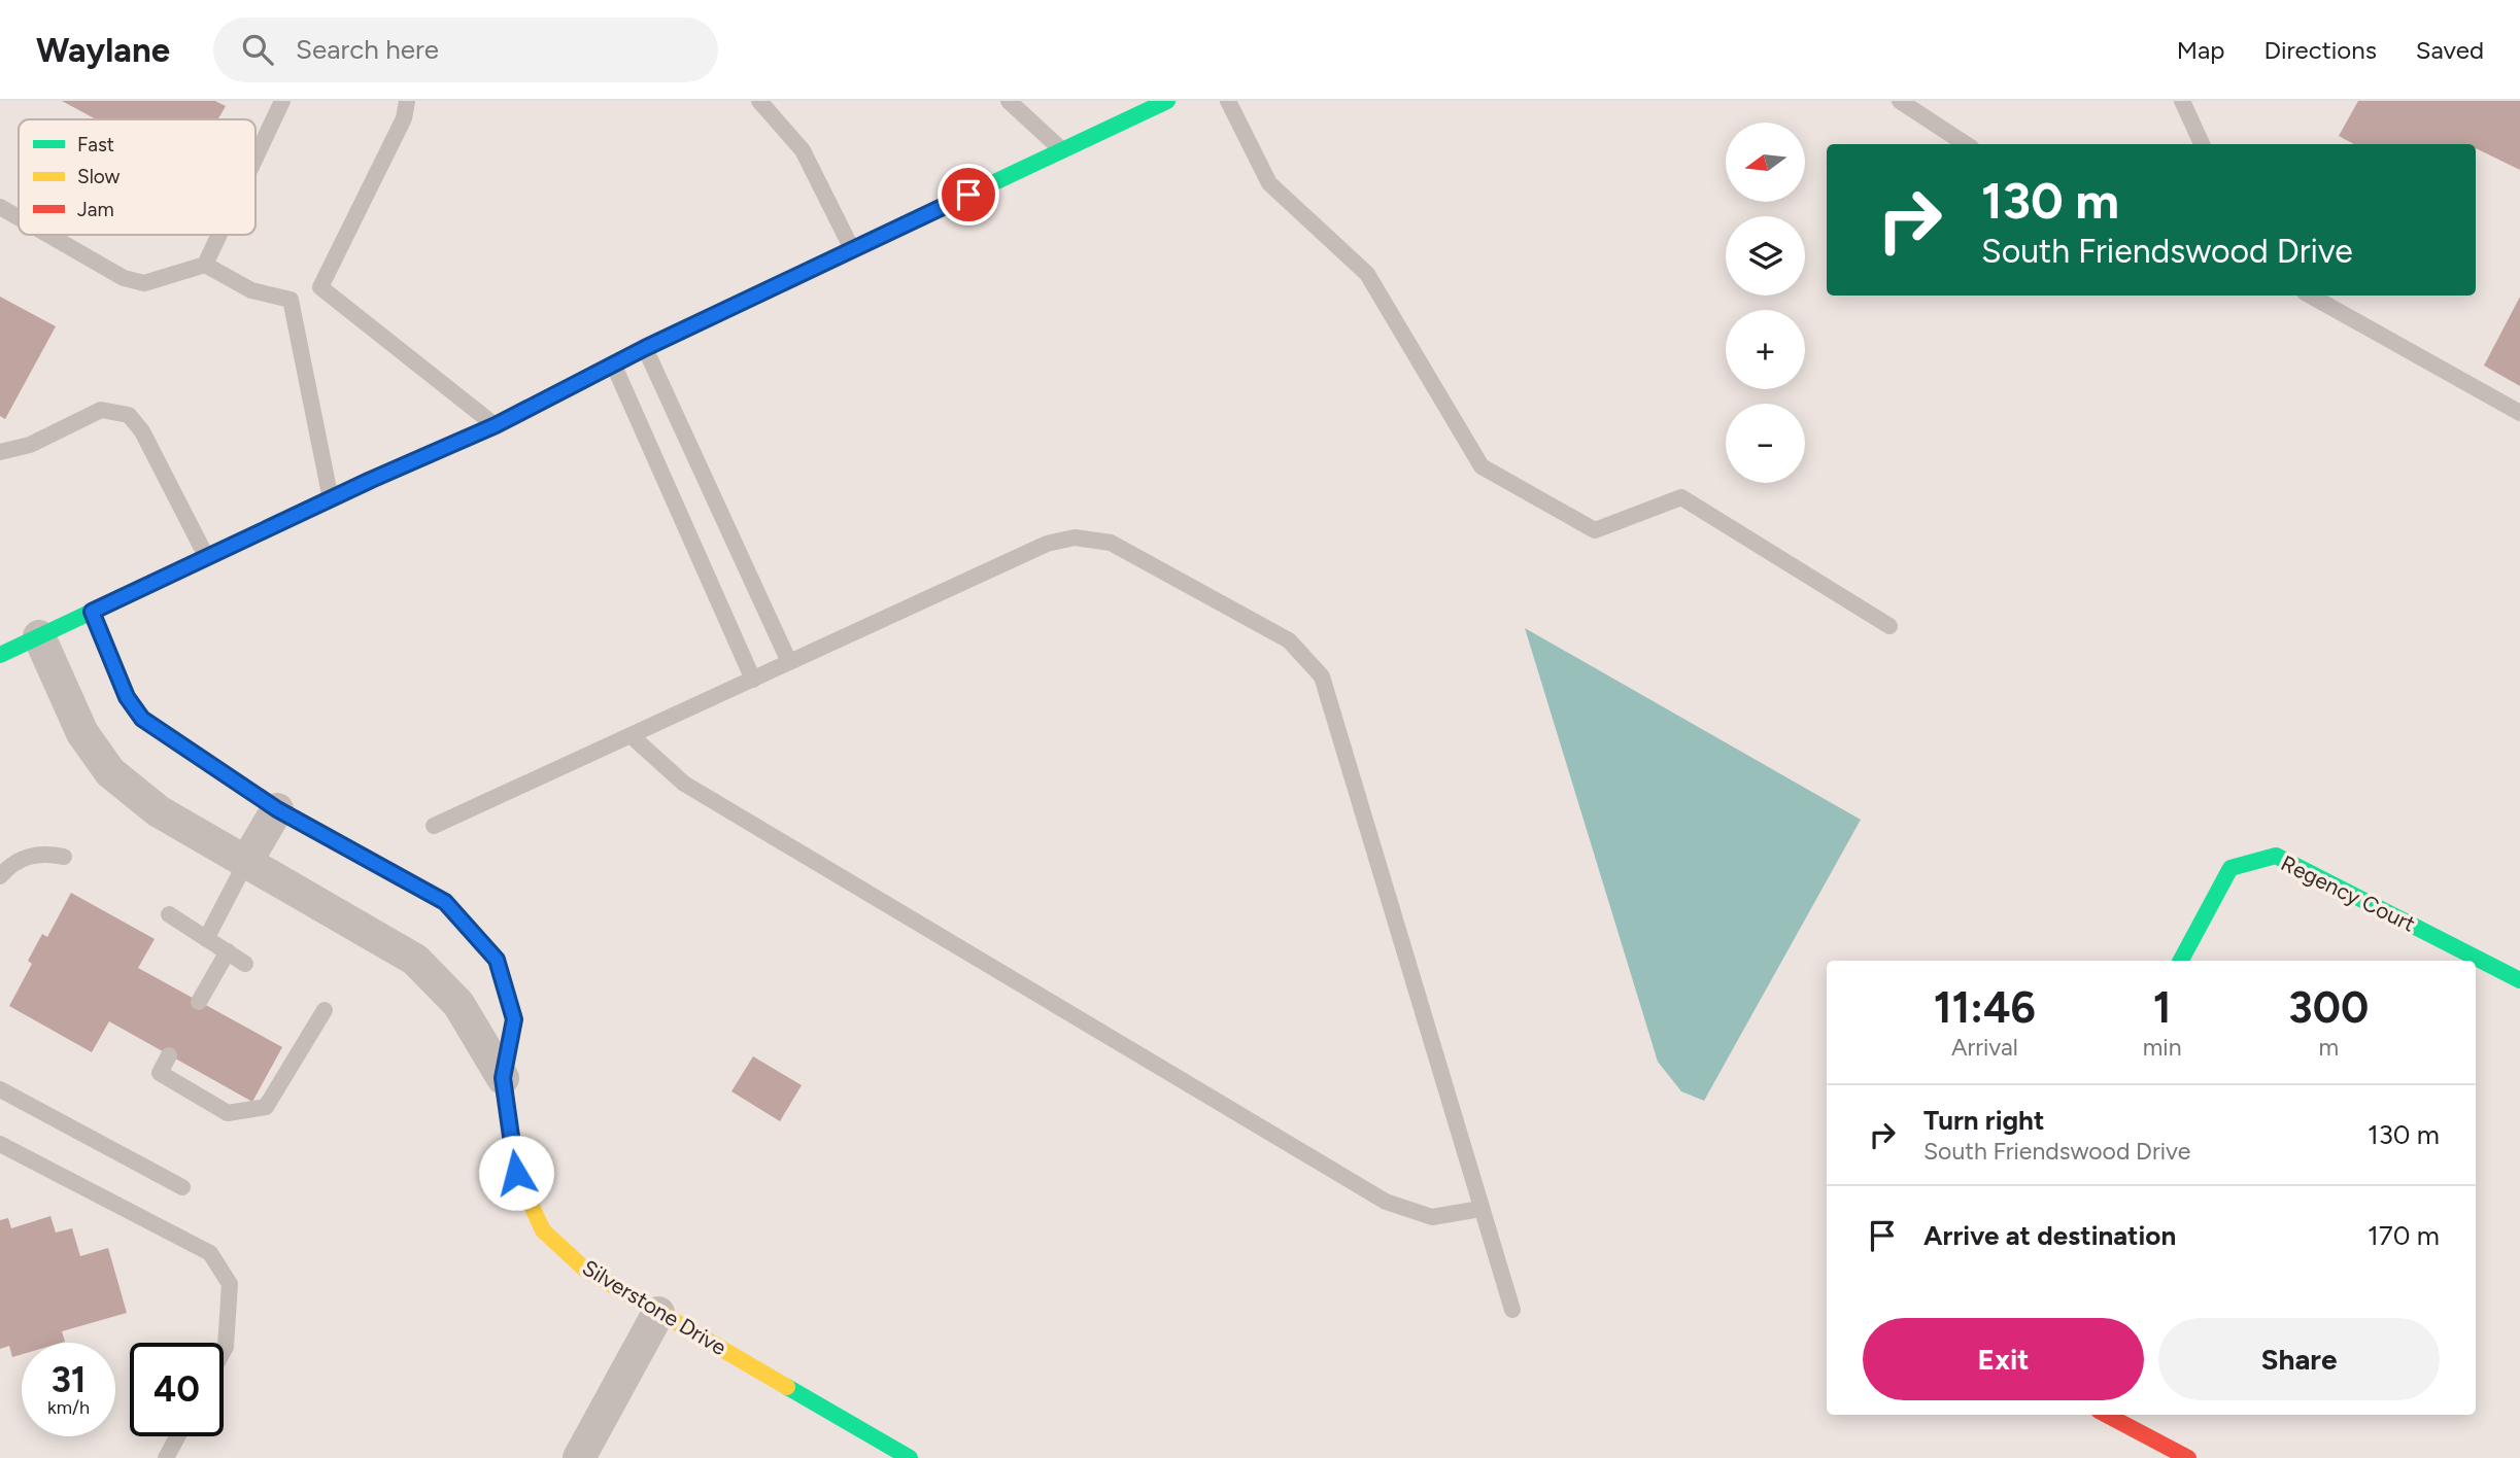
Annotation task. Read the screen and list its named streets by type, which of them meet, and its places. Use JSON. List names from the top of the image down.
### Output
{
  "streets": {
    "street": ["Regency Court", "Silverstone Drive"]
  },
  "legend": ["Fast", "Slow", "Jam"],
  "north": "left",
  "page": {
    "header": "Waylane",
    "search": "Search here",
    "nav": ["Map", "Directions", "Saved"],
    "map_buttons": ["+", "−"],
    "turn": ["130 m", "South Friendswood Drive"],
    "eta": [
      "11:46",
      "Arrival",
      "1",
      "min",
      "300",
      "m"
    ],
    "list": [
      {
        "name": "Turn right",
        "note": "South Friendswood Drive",
        "value": "130 m"
      },
      {
        "name": "Arrive at destination",
        "value": "170 m"
      }
    ],
    "buttons": ["Exit", "Share"],
    "speed": "31 km/h",
    "limit": "40"
  }
}
